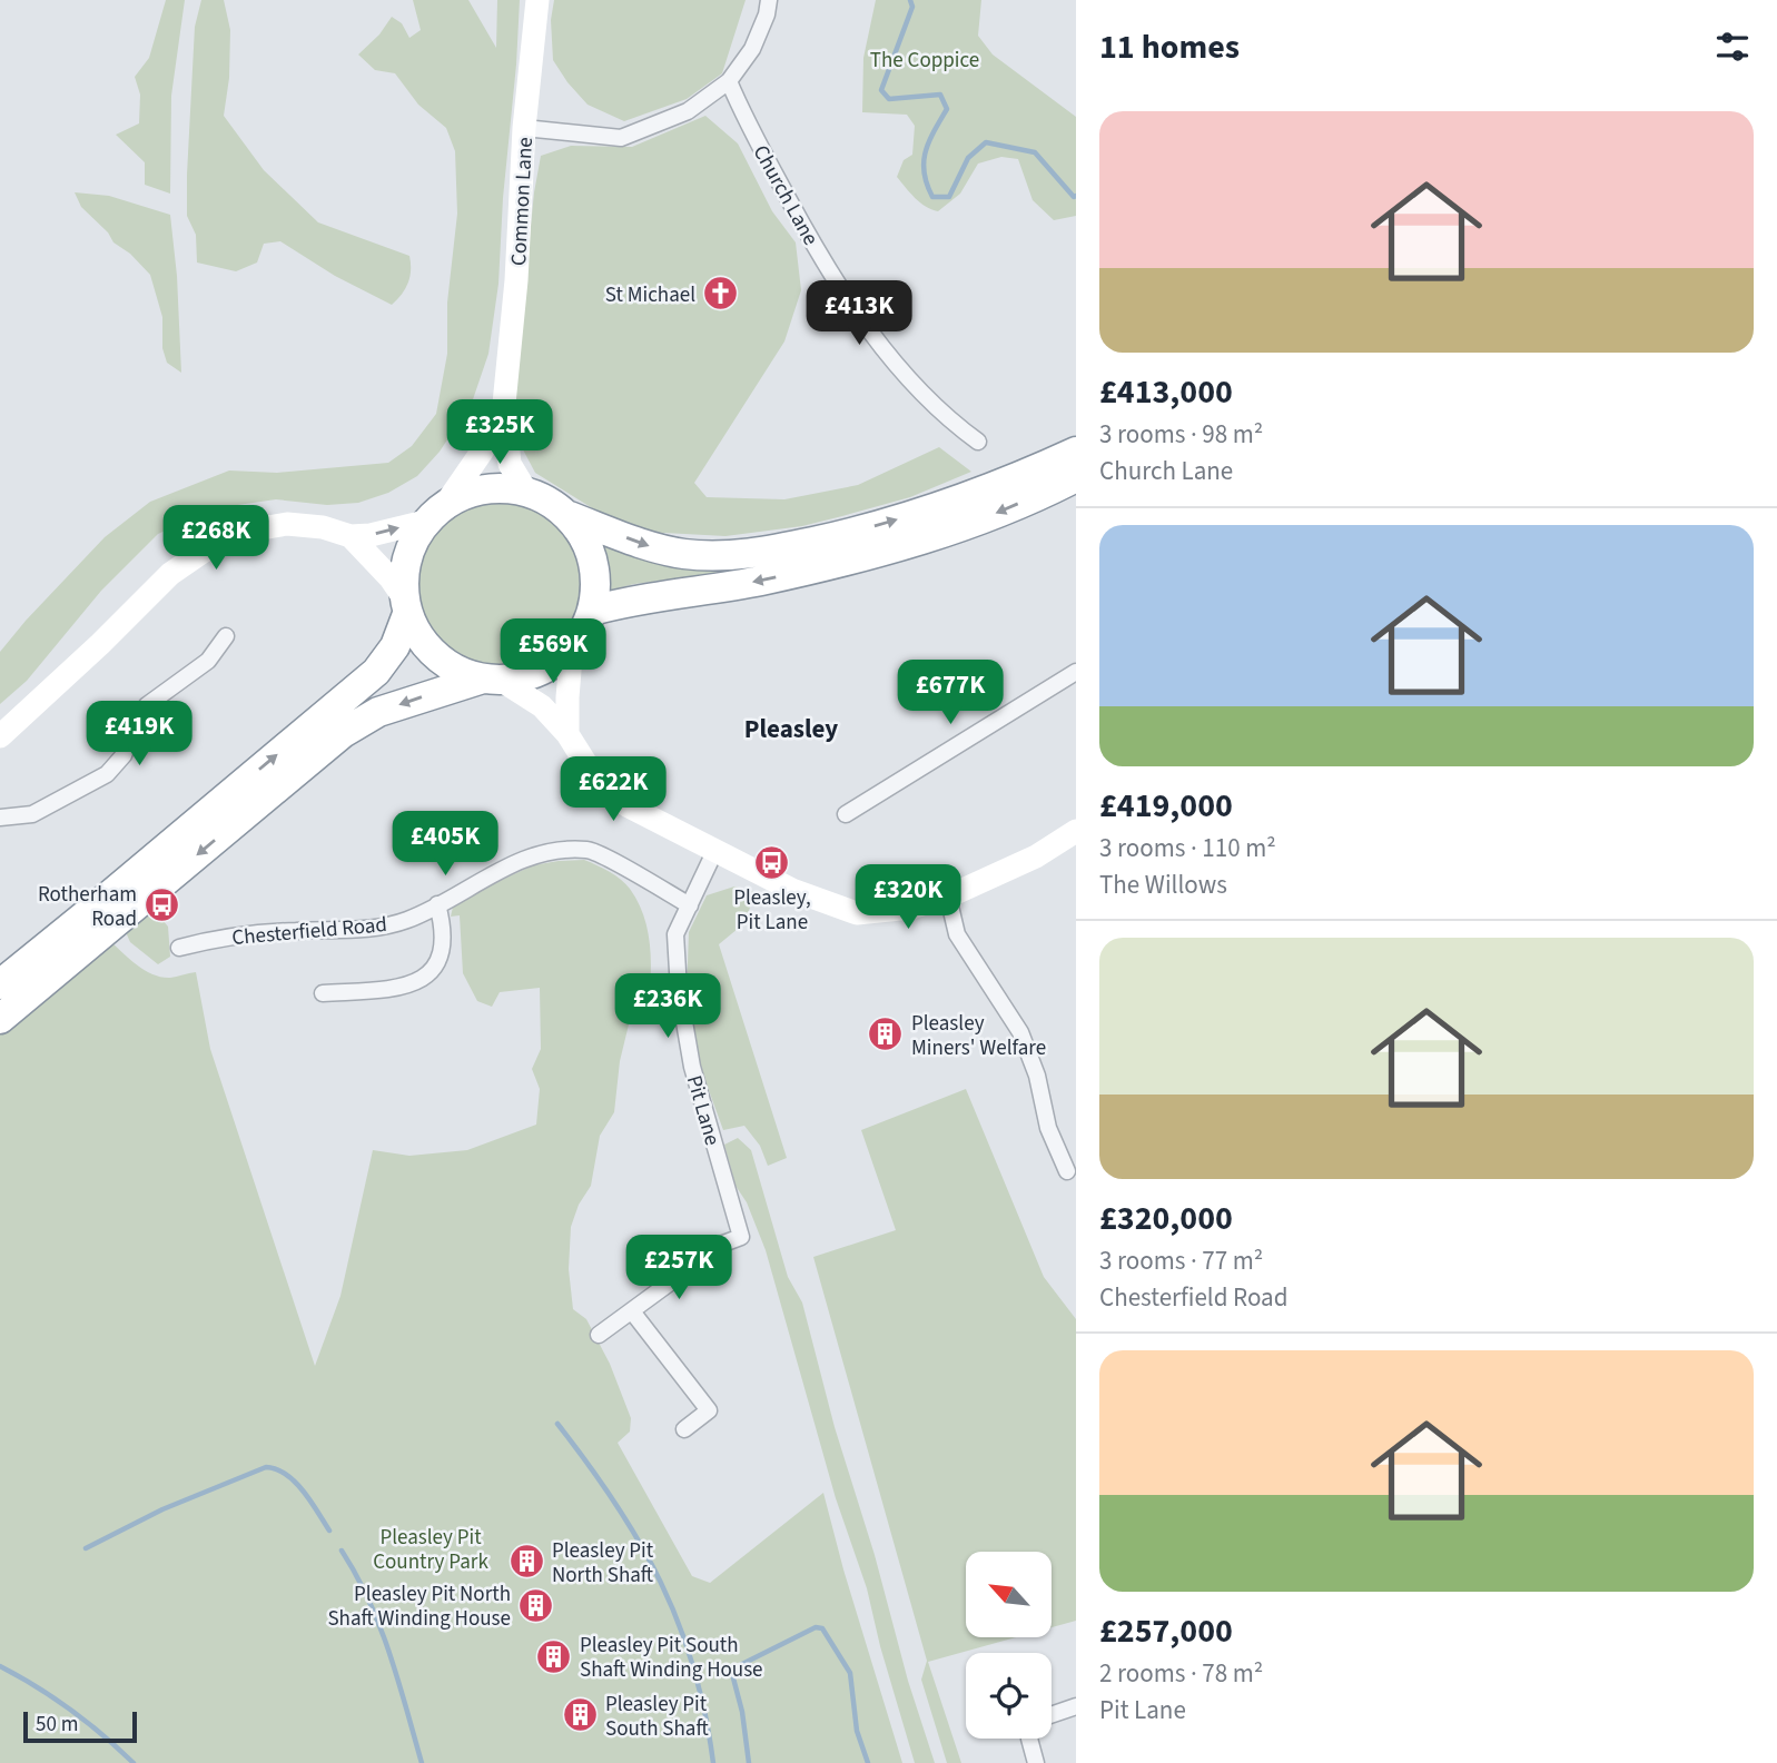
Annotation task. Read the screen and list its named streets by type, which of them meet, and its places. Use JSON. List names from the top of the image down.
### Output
{
  "streets": {
    "main road": ["Common Lane"],
    "street": ["Church Lane", "Chesterfield Road", "Pit Lane"]
  },
  "crossings": [
    ["Chesterfield Road", "Pit Lane"]
  ],
  "districts": ["Pleasley"],
  "parks": ["The Coppice", "Pleasley Pit Country Park"],
  "places": {
    "church": ["St Michael"],
    "bus stop": ["Pleasley, Pit Lane", "Rotherham Road"],
    "building": [
      "Pleasley Miners' Welfare",
      "Pleasley Pit North Shaft",
      "Pleasley Pit North Shaft Winding House",
      "Pleasley Pit South Shaft Winding House",
      "Pleasley Pit South Shaft"
    ]
  },
  "scale_bar": "50 m",
  "north": "top left",
  "page": {
    "heading": "11 homes",
    "list": [
      {
        "name": "£413,000",
        "note": "3 rooms · 98 m² · Church Lane"
      },
      {
        "name": "£419,000",
        "note": "3 rooms · 110 m² · The Willows"
      },
      {
        "name": "£320,000",
        "note": "3 rooms · 77 m² · Chesterfield Road"
      },
      {
        "name": "£257,000",
        "note": "2 rooms · 78 m² · Pit Lane"
      }
    ],
    "price": [
      "£413K",
      "£325K",
      "£268K",
      "£569K",
      "£677K",
      "£419K",
      "£622K",
      "£405K",
      "£320K",
      "£236K",
      "£257K"
    ],
    "scale": "50 m"
  }
}
